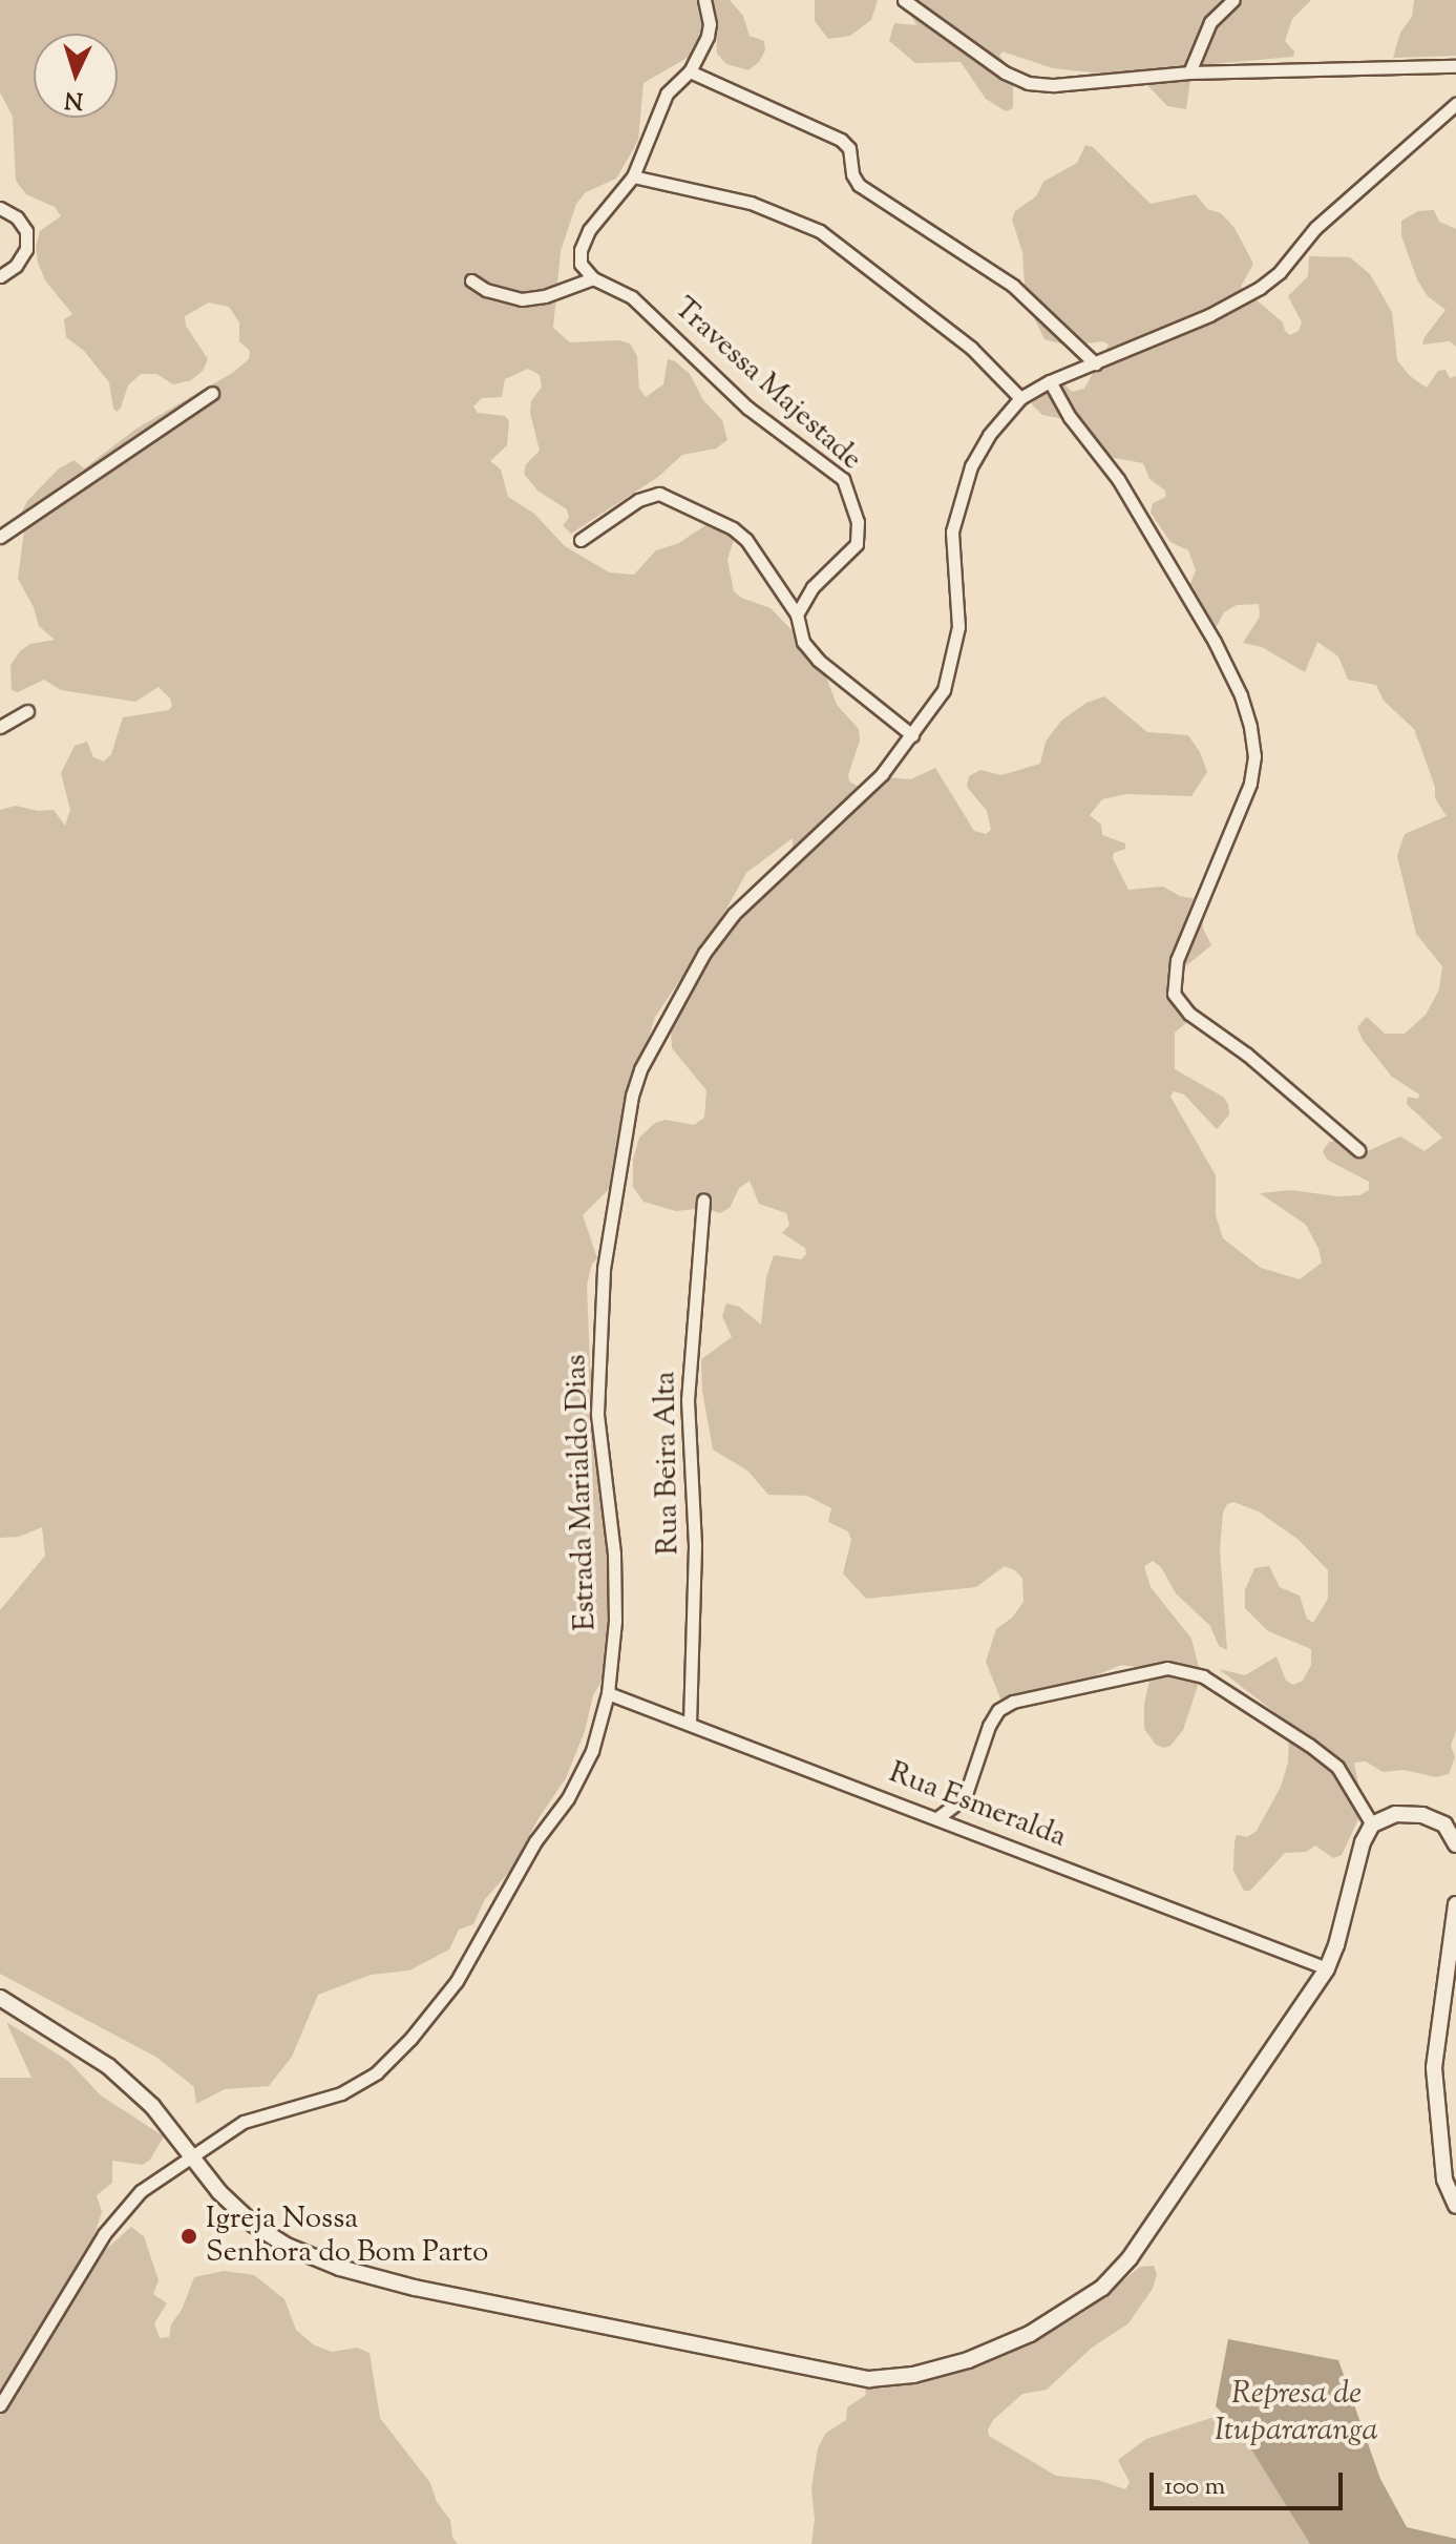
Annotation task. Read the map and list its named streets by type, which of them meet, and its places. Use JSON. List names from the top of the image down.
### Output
{
  "streets": {
    "street": [
      "Travessa Majestade",
      "Rua Beira Alta",
      "Estrada Marialdo Dias",
      "Rua Esmeralda"
    ]
  },
  "crossings": [
    ["Rua Beira Alta", "Rua Esmeralda"],
    ["Estrada Marialdo Dias", "Rua Esmeralda"]
  ],
  "water": ["Represa de Itupararanga"],
  "places": ["Igreja Nossa Senhora do Bom Parto"],
  "scale_bar": "100 m",
  "north": "bottom"
}
